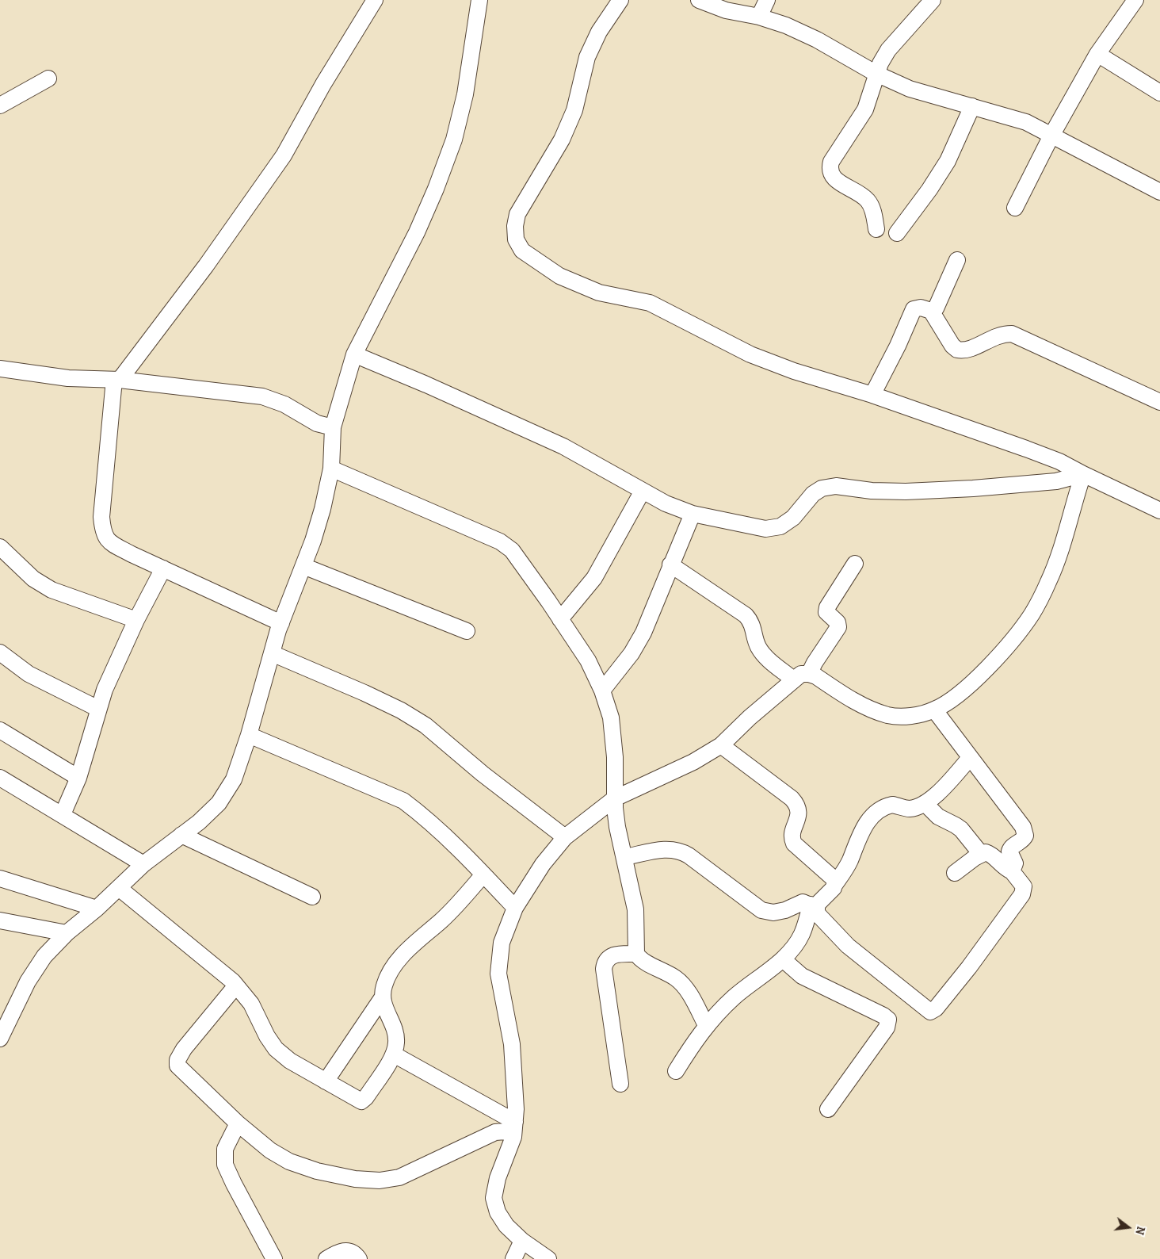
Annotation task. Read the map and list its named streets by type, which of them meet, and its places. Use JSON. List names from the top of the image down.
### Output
{
  "north": "right"
}
